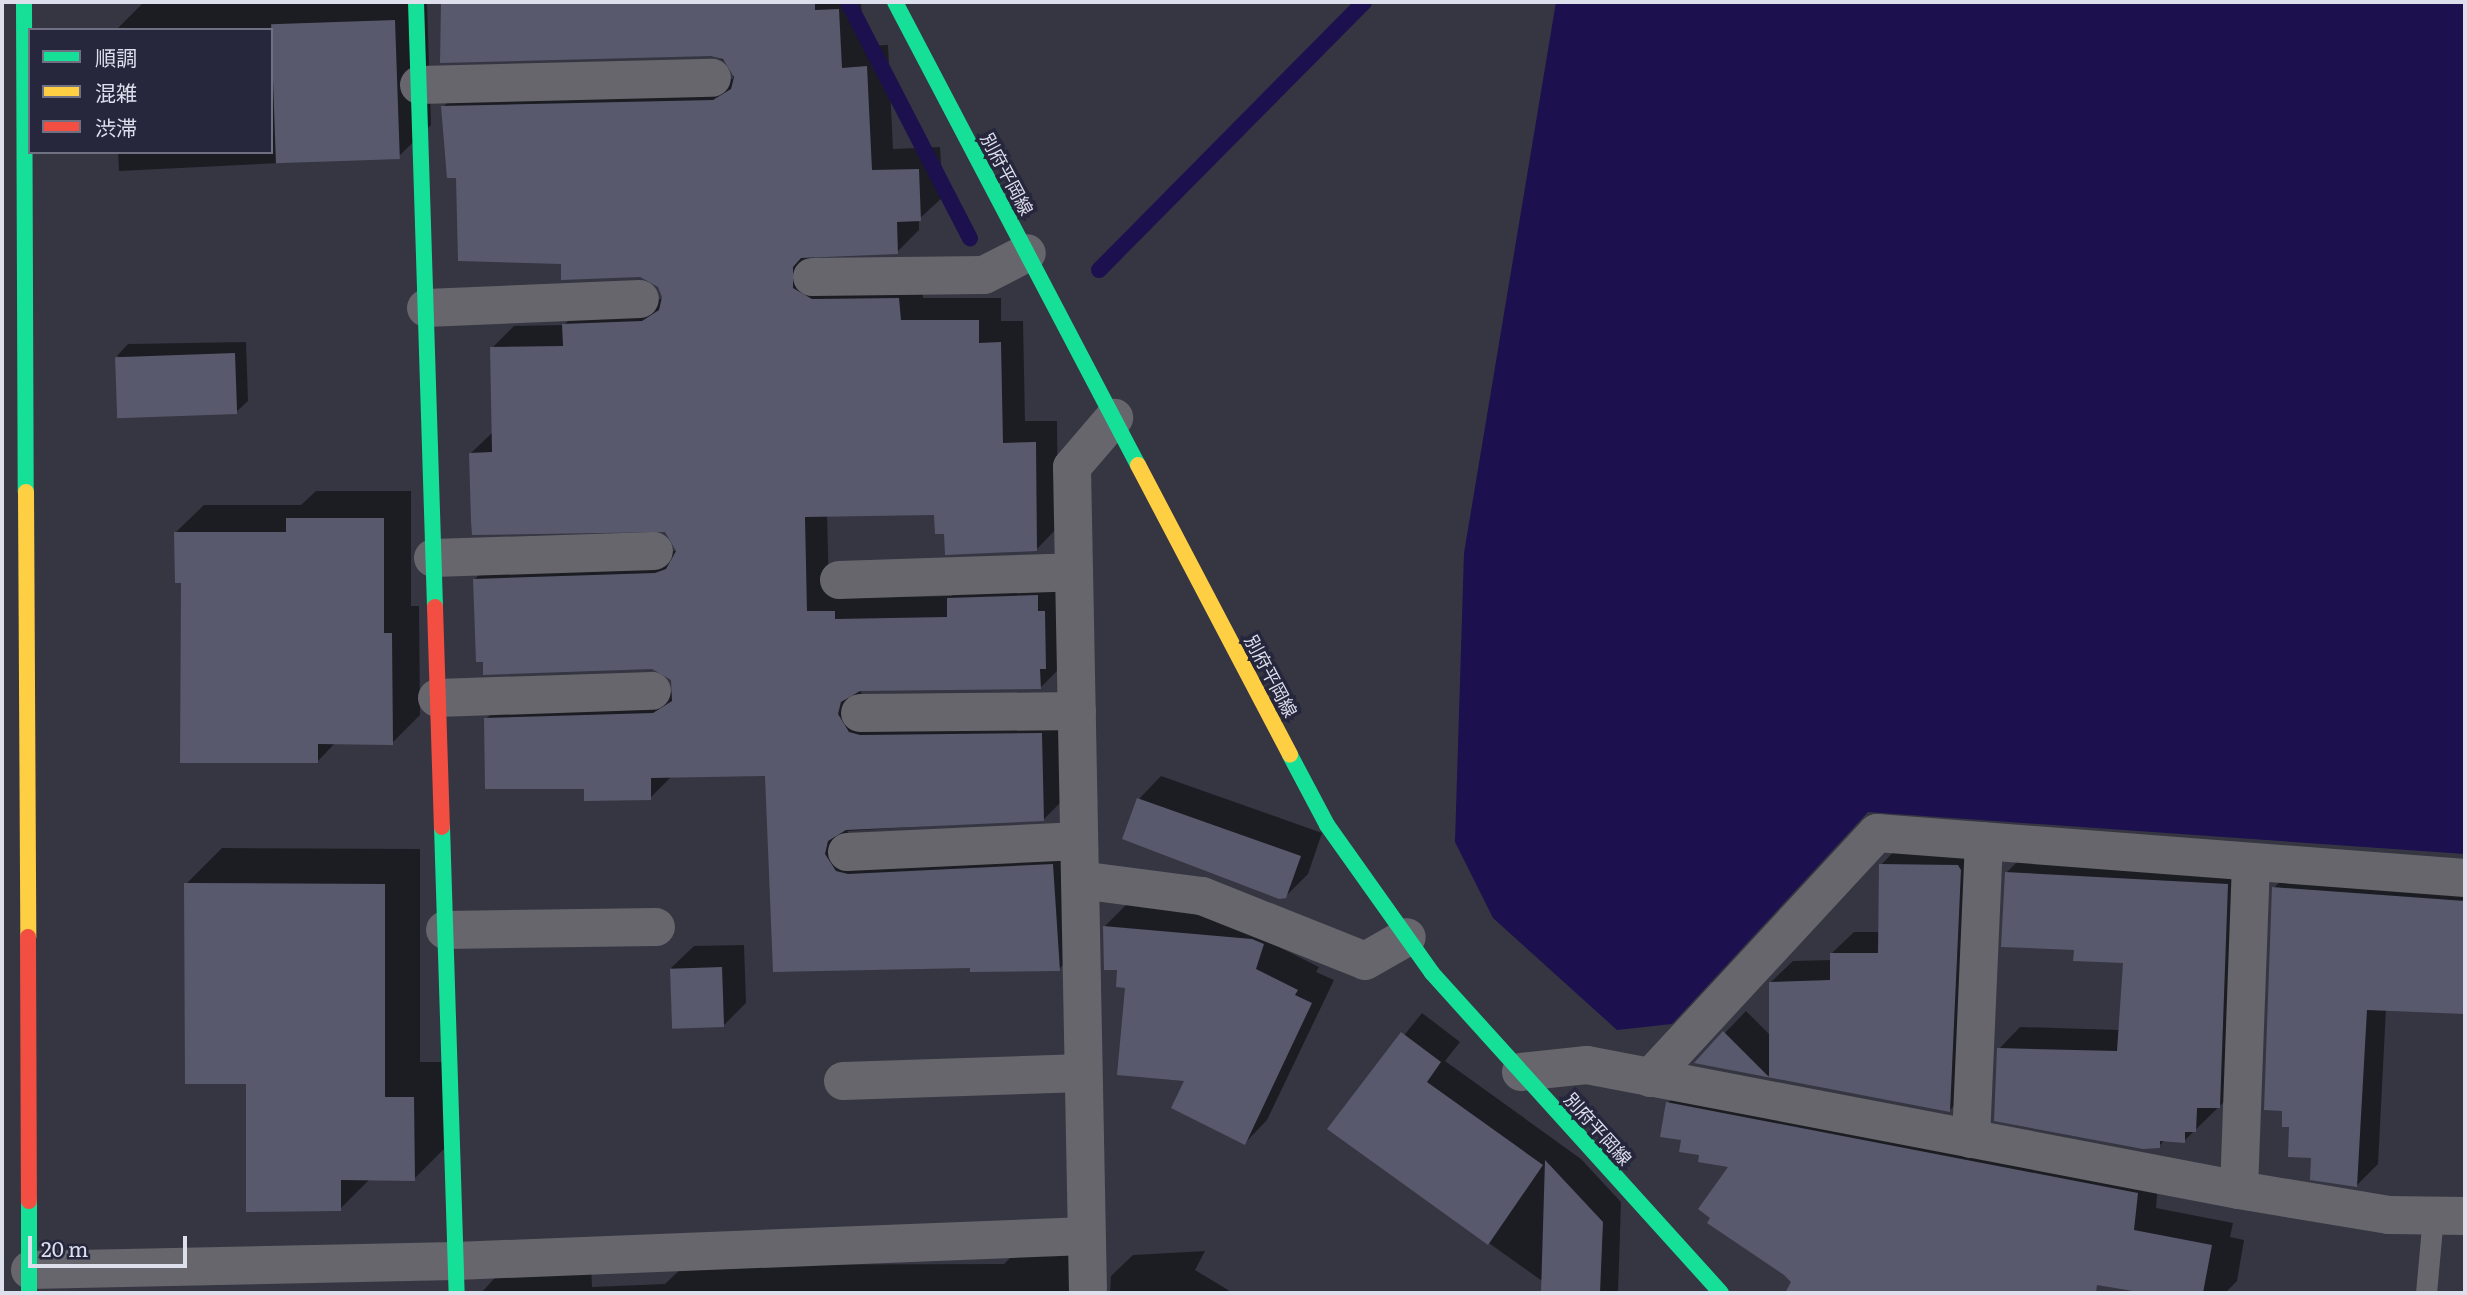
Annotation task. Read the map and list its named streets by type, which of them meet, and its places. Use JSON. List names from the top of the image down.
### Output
{
  "streets": {
    "main road": ["別府平岡線"]
  },
  "legend": ["順調", "混雑", "渋滞"],
  "scale_bar": "20 m"
}
